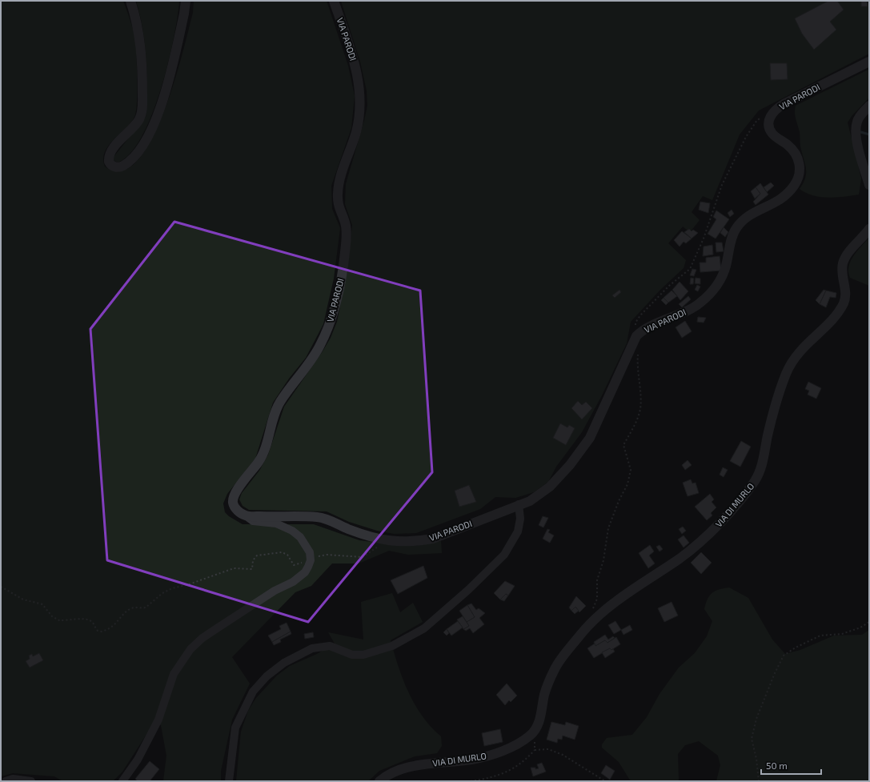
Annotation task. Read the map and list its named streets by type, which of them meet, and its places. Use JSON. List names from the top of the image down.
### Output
{
  "streets": {
    "street": ["VIA PARODI", "VIA DI MURLO"]
  },
  "scale_bar": "50 m"
}
